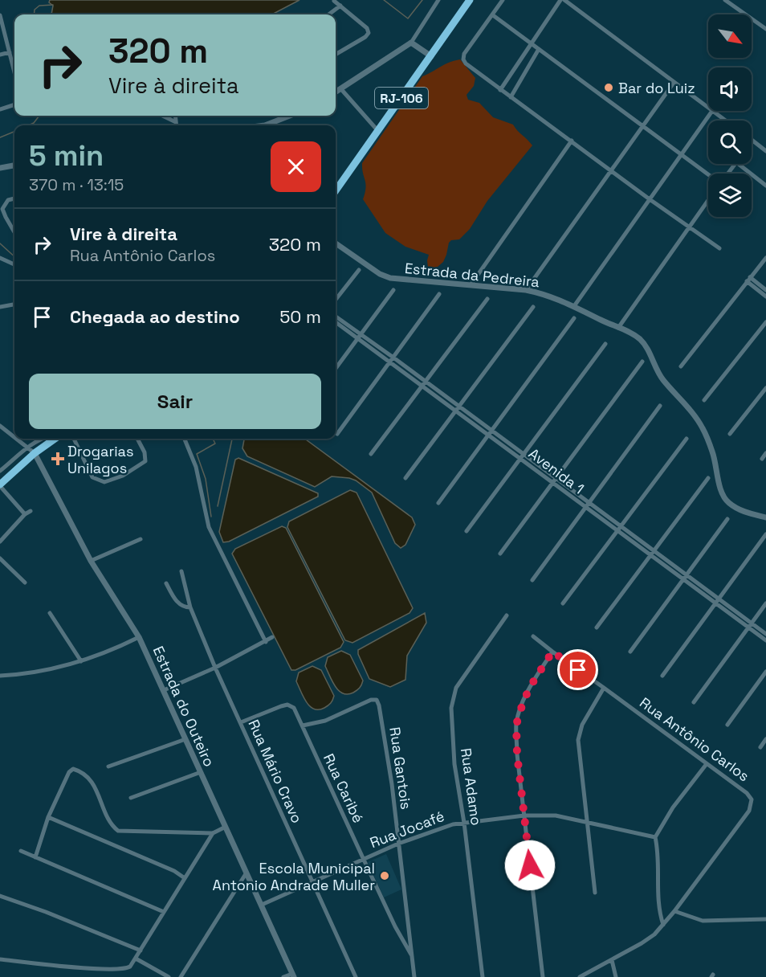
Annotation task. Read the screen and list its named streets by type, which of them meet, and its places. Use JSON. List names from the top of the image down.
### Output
{
  "streets": {
    "highway": ["RJ-106"],
    "street": [
      "Estrada da Pedreira",
      "Avenida 1",
      "Estrada do Outeiro",
      "Rua Antônio Carlos",
      "Rua Gantois",
      "Rua Mário Cravo",
      "Rua Adamo",
      "Rua Caribé",
      "Rua Jocafé"
    ]
  },
  "crossings": [
    ["Estrada do Outeiro", "Rua Jocafé"],
    ["Rua Gantois", "Rua Caribé"],
    ["Rua Gantois", "Rua Jocafé"],
    ["Rua Mário Cravo", "Rua Caribé"],
    ["Rua Mário Cravo", "Rua Jocafé"],
    ["Rua Adamo", "Rua Jocafé"],
    ["Rua Caribé", "Rua Jocafé"]
  ],
  "places": {
    "other": ["Bar do Luiz", "Escola Municipal Antonio Andrade Muller"],
    "health": ["Drogarias Unilagos"]
  },
  "north": "bottom right",
  "page": {
    "turn": ["320 m", "Vire à direita"],
    "heading": ["5 min", "370 m · 13:15"],
    "list": [
      {
        "name": "Vire à direita",
        "note": "Rua Antônio Carlos",
        "value": "320 m"
      },
      {
        "name": "Chegada ao destino",
        "value": "50 m"
      }
    ],
    "buttons": "Sair"
  }
}
